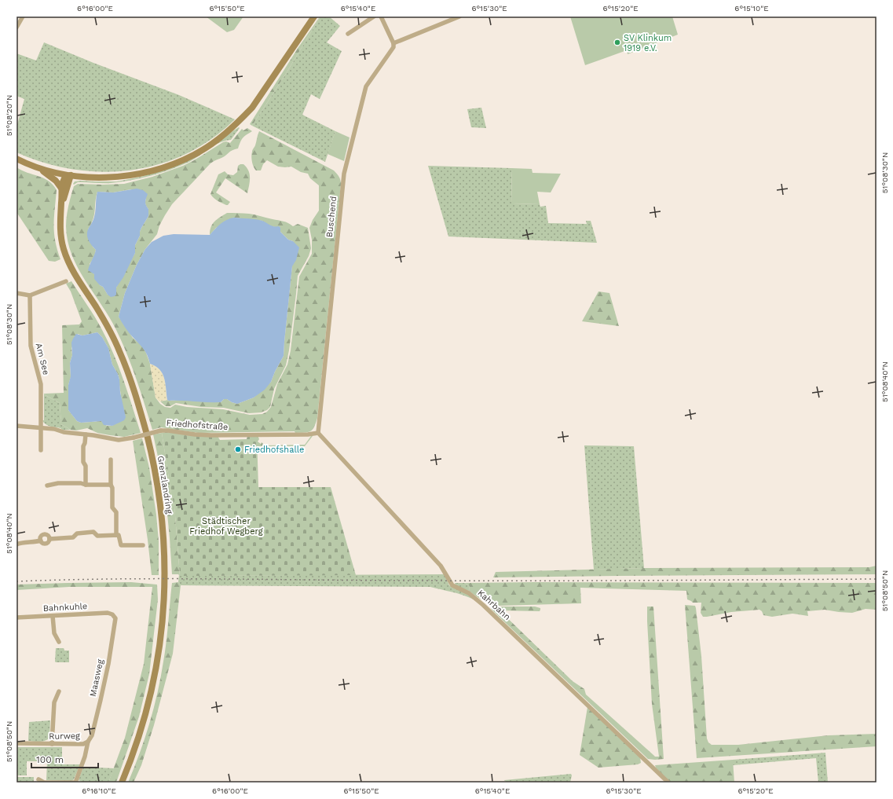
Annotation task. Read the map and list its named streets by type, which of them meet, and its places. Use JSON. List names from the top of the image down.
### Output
{
  "streets": {
    "main road": ["Grenzlandring"],
    "street": [
      "Buschend",
      "Am See",
      "Friedhofstraße",
      "Kahrbahn",
      "Bahnkuhle",
      "Maasweg",
      "Rurweg"
    ]
  },
  "crossings": [
    ["Buschend", "Friedhofstraße"],
    ["Buschend", "Kahrbahn"],
    ["Am See", "Friedhofstraße"],
    ["Friedhofstraße", "Kahrbahn"],
    ["Bahnkuhle", "Maasweg"],
    ["Maasweg", "Rurweg"]
  ],
  "parks": ["Städtischer Friedhof Wegberg"],
  "places": ["SV Klinkum 1919 e.V.", "Friedhofshalle"],
  "scale_bar": "100 m",
  "coordinates": [
    "6°16'00\"E",
    "6°15'50\"E",
    "6°15'40\"E",
    "6°15'30\"E",
    "6°15'20\"E",
    "6°15'10\"E",
    "51°08'20\"N",
    "51°08'30\"N",
    "51°08'40\"N",
    "51°08'50\"N",
    "6°16'10\"E"
  ]
}
